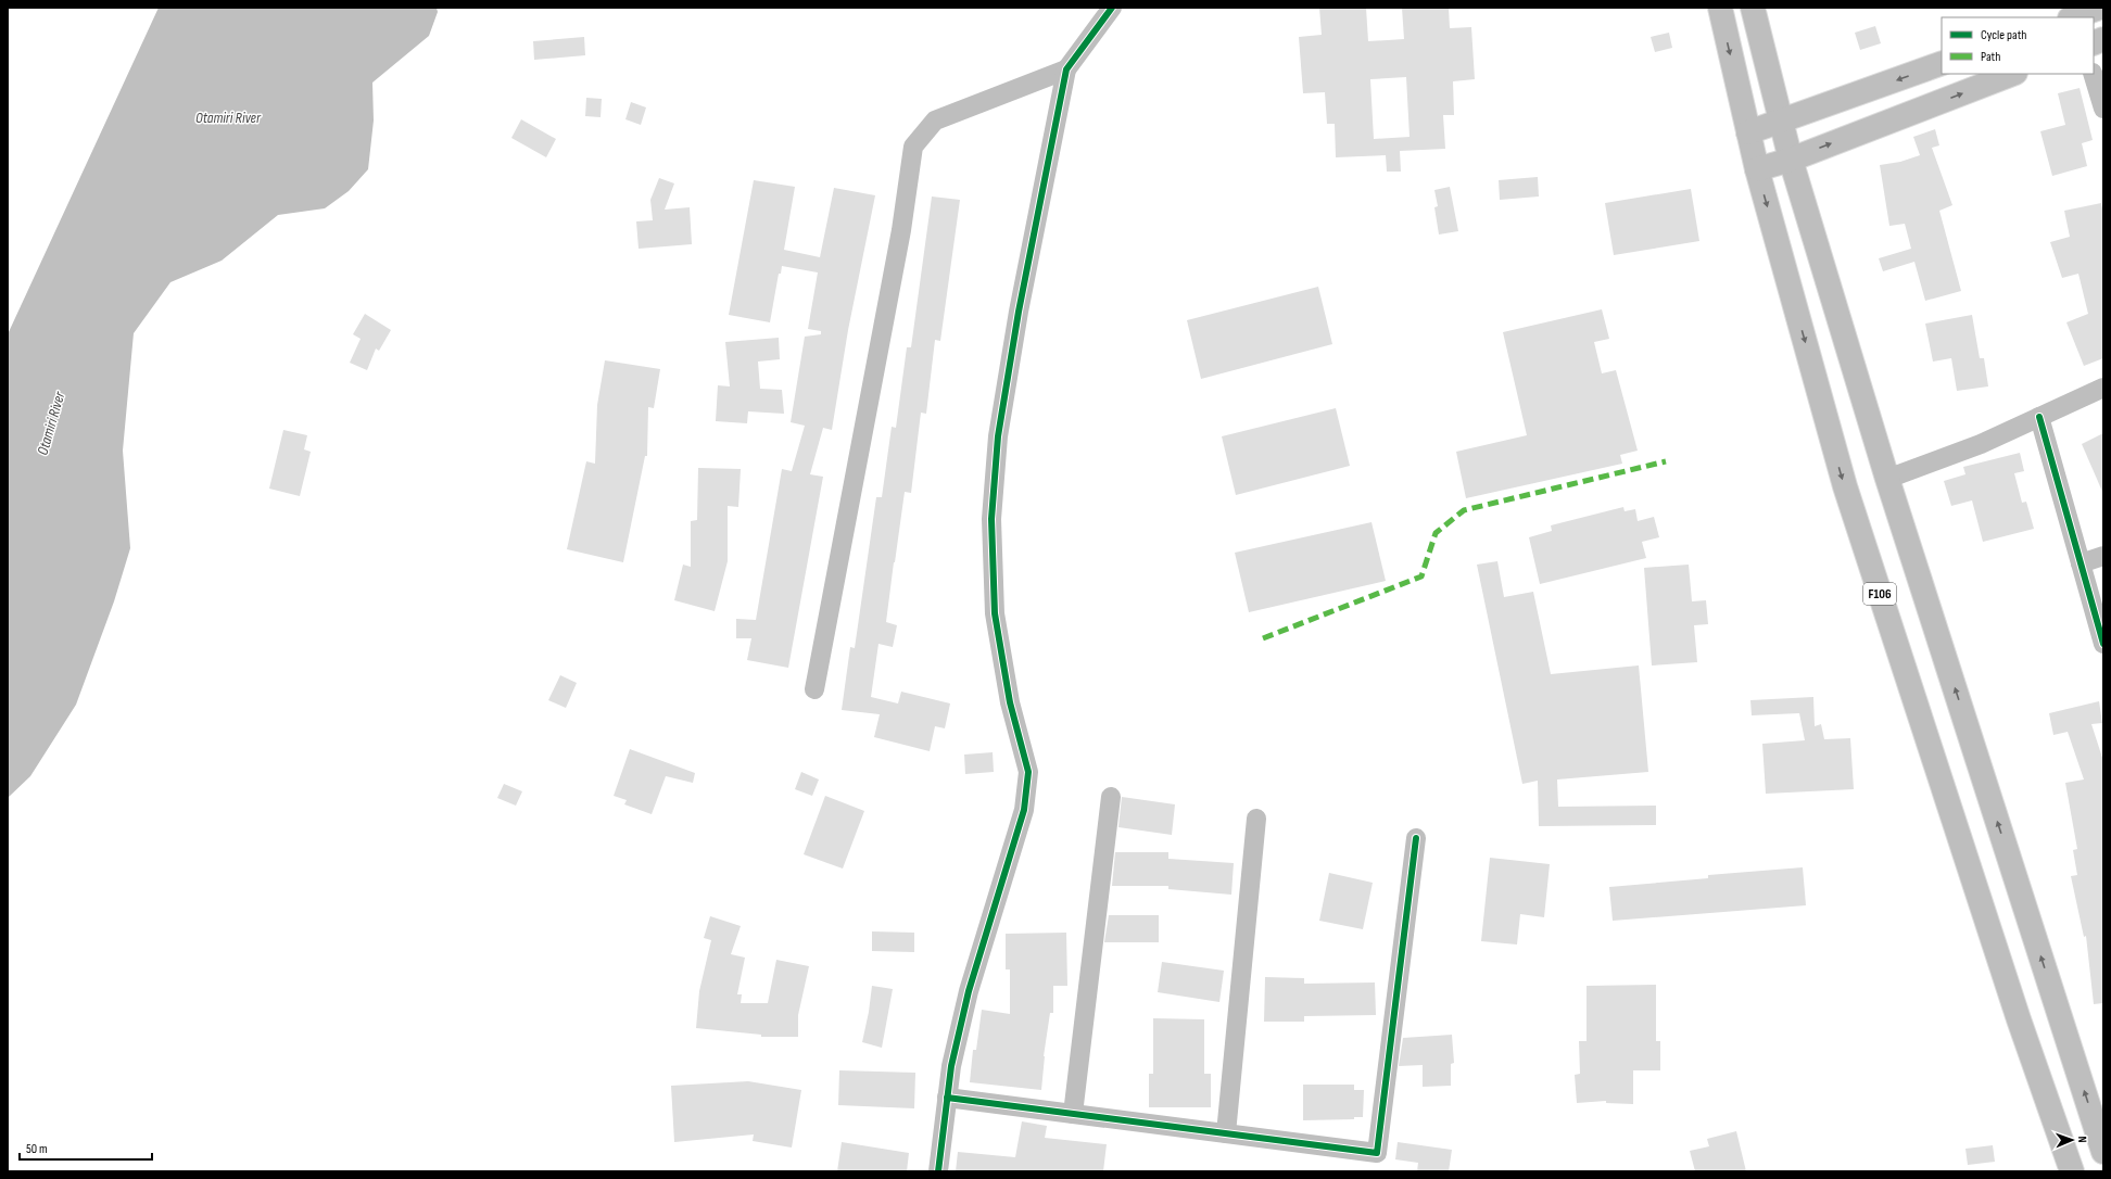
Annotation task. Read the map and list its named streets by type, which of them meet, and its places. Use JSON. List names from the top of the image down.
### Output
{
  "streets": {
    "main road": ["F106"]
  },
  "water": ["Otamiri River"],
  "legend": ["Cycle path", "Path"],
  "scale_bar": "50 m",
  "north": "right"
}
